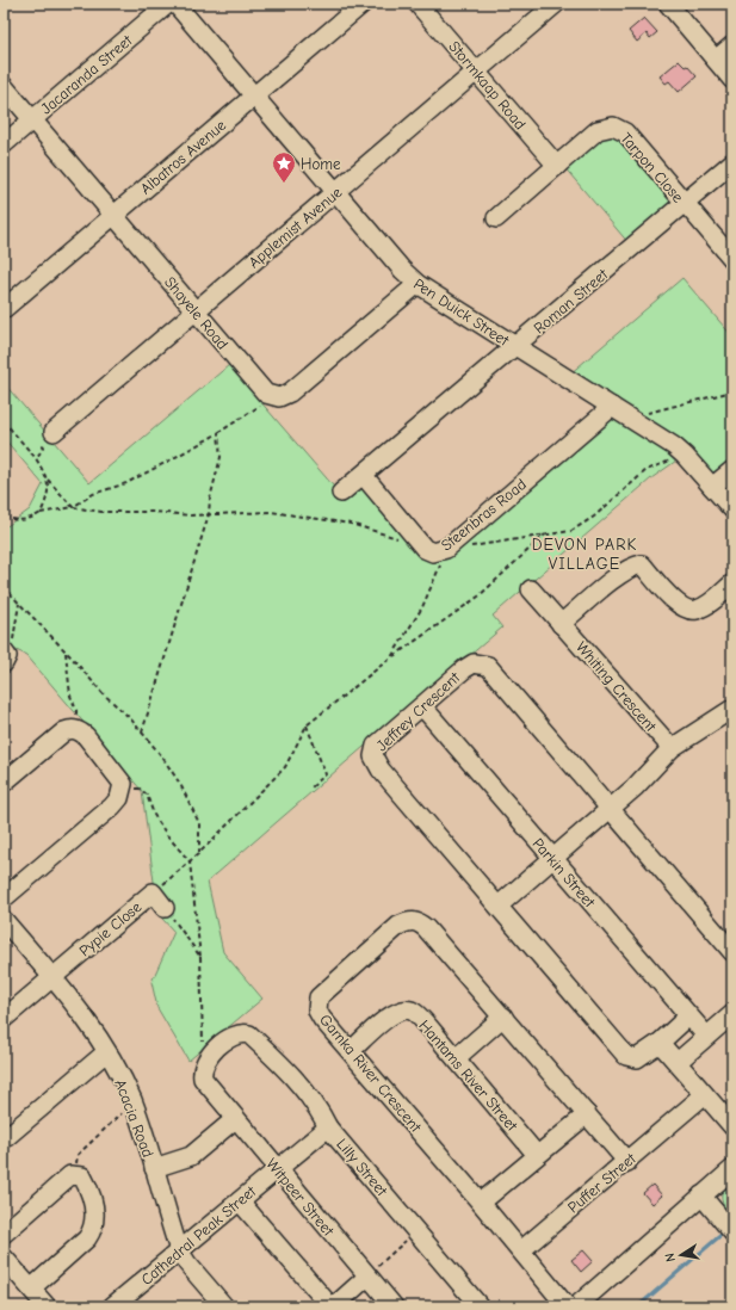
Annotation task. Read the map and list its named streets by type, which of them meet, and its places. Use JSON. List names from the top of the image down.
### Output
{
  "streets": {
    "street": [
      "Jacaranda Street",
      "Stormkaap Road",
      "Albatros Avenue",
      "Tarpon Close",
      "Applemist Avenue",
      "Roman Street",
      "Pen Duick Street",
      "Shayele Road",
      "Steenbras Road",
      "Whiting Crescent",
      "Jeffrey Crescent",
      "Parkin Street",
      "Pypie Close",
      "Gamka River Crescent",
      "Hantams River Street",
      "Acacia Road",
      "Lilly Street",
      "Puffer Street",
      "Witpeer Street",
      "Cathedral Peak Street"
    ]
  },
  "crossings": [
    ["Jacaranda Street", "Shayele Road"],
    ["Stormkaap Road", "Tarpon Close"],
    ["Stormkaap Road", "Applemist Avenue"],
    ["Albatros Avenue", "Pen Duick Street"],
    ["Albatros Avenue", "Shayele Road"],
    ["Tarpon Close", "Roman Street"],
    ["Applemist Avenue", "Pen Duick Street"],
    ["Applemist Avenue", "Shayele Road"],
    ["Roman Street", "Pen Duick Street"],
    ["Roman Street", "Steenbras Road"],
    ["Pen Duick Street", "Steenbras Road"],
    ["Jeffrey Crescent", "Parkin Street"],
    ["Pypie Close", "Acacia Road"],
    ["Gamka River Crescent", "Hantams River Street"],
    ["Gamka River Crescent", "Puffer Street"],
    ["Acacia Road", "Cathedral Peak Street"],
    ["Lilly Street", "Witpeer Street"],
    ["Lilly Street", "Cathedral Peak Street"],
    ["Witpeer Street", "Cathedral Peak Street"]
  ],
  "districts": ["DEVON PARK VILLAGE"],
  "places": {
    "place": ["Home"]
  },
  "north": "left"
}
